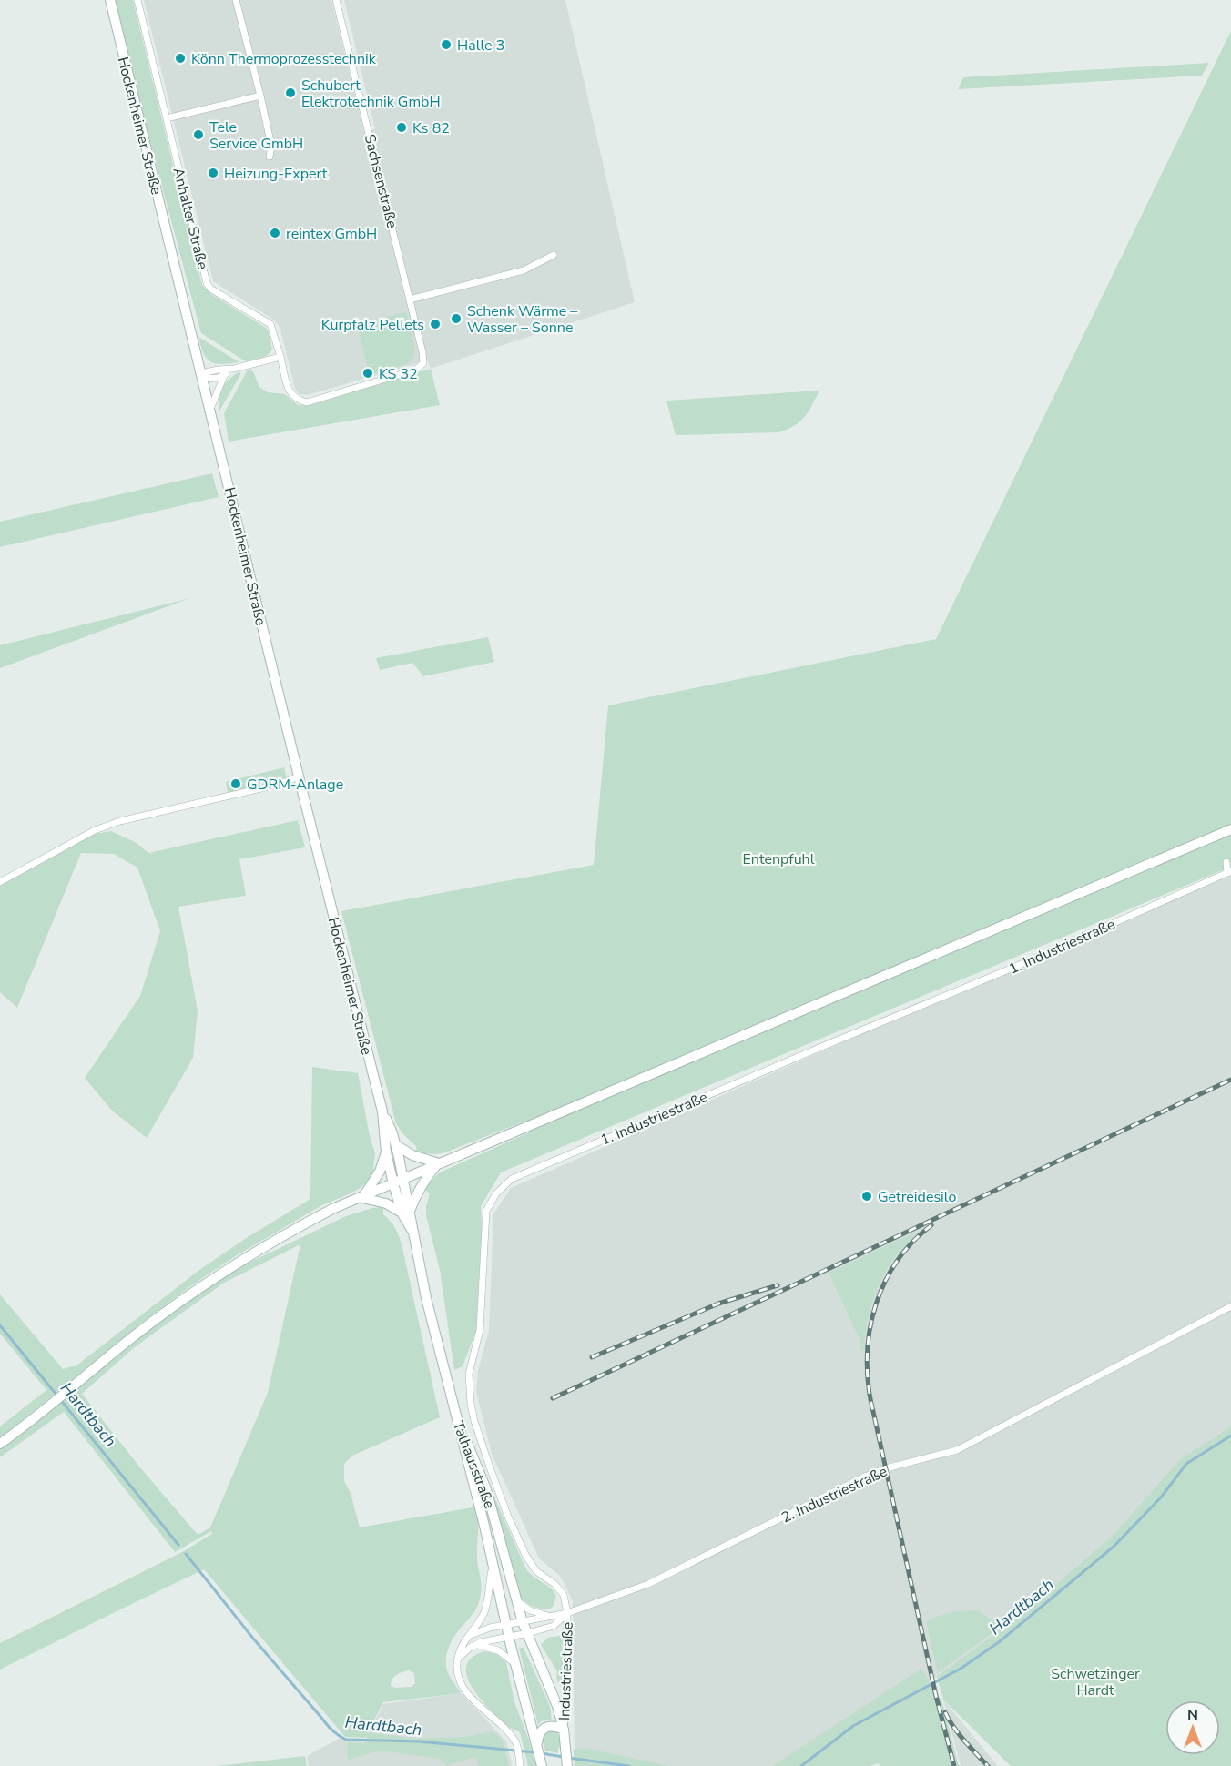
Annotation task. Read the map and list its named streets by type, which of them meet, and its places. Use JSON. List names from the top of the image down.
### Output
{
  "streets": {
    "main road": ["Hockenheimer Straße", "Talhausstraße"],
    "street": [
      "Sachsenstraße",
      "Anhalter Straße",
      "1. Industriestraße",
      "2. Industriestraße",
      "Industriestraße"
    ]
  },
  "crossings": [
    ["Hockenheimer Straße", "Talhausstraße"],
    ["Sachsenstraße", "Anhalter Straße"],
    ["1. Industriestraße", "2. Industriestraße"],
    ["1. Industriestraße", "Industriestraße"],
    ["Talhausstraße", "2. Industriestraße"],
    ["Talhausstraße", "Industriestraße"],
    ["2. Industriestraße", "Industriestraße"]
  ],
  "water": ["Hardtbach"],
  "parks": ["Entenpfuhl", "Schwetzinger Hardt"],
  "places": [
    "Halle 3",
    "Könn Thermoprozesstechnik",
    "Schubert Elektrotechnik GmbH",
    "Ks 82",
    "Tele Service GmbH",
    "Heizung-Expert",
    "reintex GmbH",
    "Schenk Wärme – Wasser – Sonne",
    "Kurpfalz Pellets",
    "KS 32",
    "GDRM-Anlage",
    "Getreidesilo"
  ],
  "north": "top"
}
